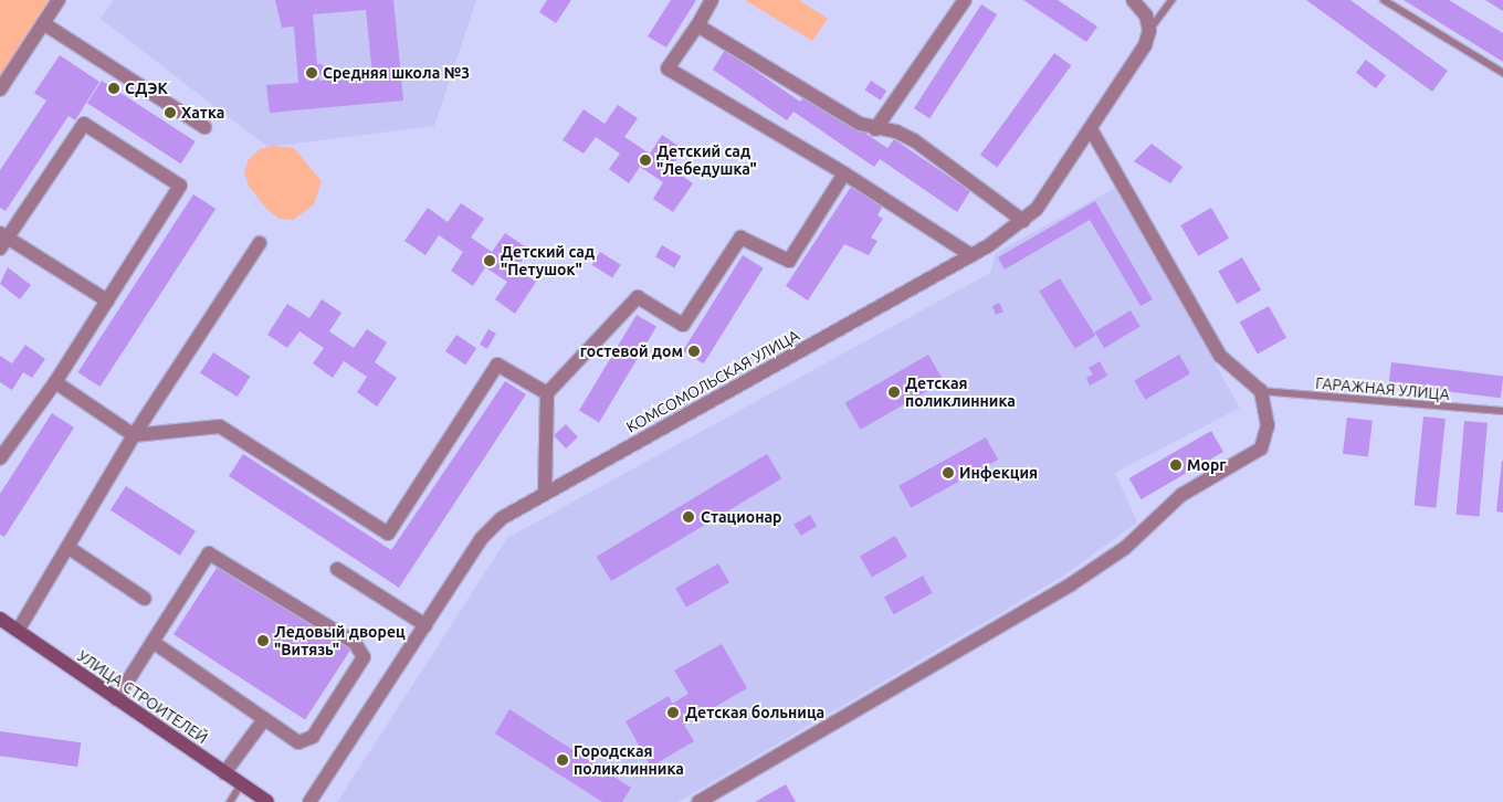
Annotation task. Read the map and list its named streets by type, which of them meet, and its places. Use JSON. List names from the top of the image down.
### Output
{
  "streets": {
    "main road": ["УЛИЦА СТРОИТЕЛЕЙ"],
    "street": ["КОМСОМОЛЬСКАЯ УЛИЦА"],
    "lane": ["ГАРАЖНАЯ УЛИЦА"]
  },
  "places": [
    "Средняя школа №3",
    "СДЭК",
    "Хатка",
    "Детский сад \"Лебедушка\"",
    "Детский сад \"Петушок\"",
    "гостевой дом",
    "Детская поликлинника",
    "Морг",
    "Инфекция",
    "Стационар",
    "Ледовый дворец \"Витязь\"",
    "Детская больница",
    "Городская поликлинника"
  ]
}
